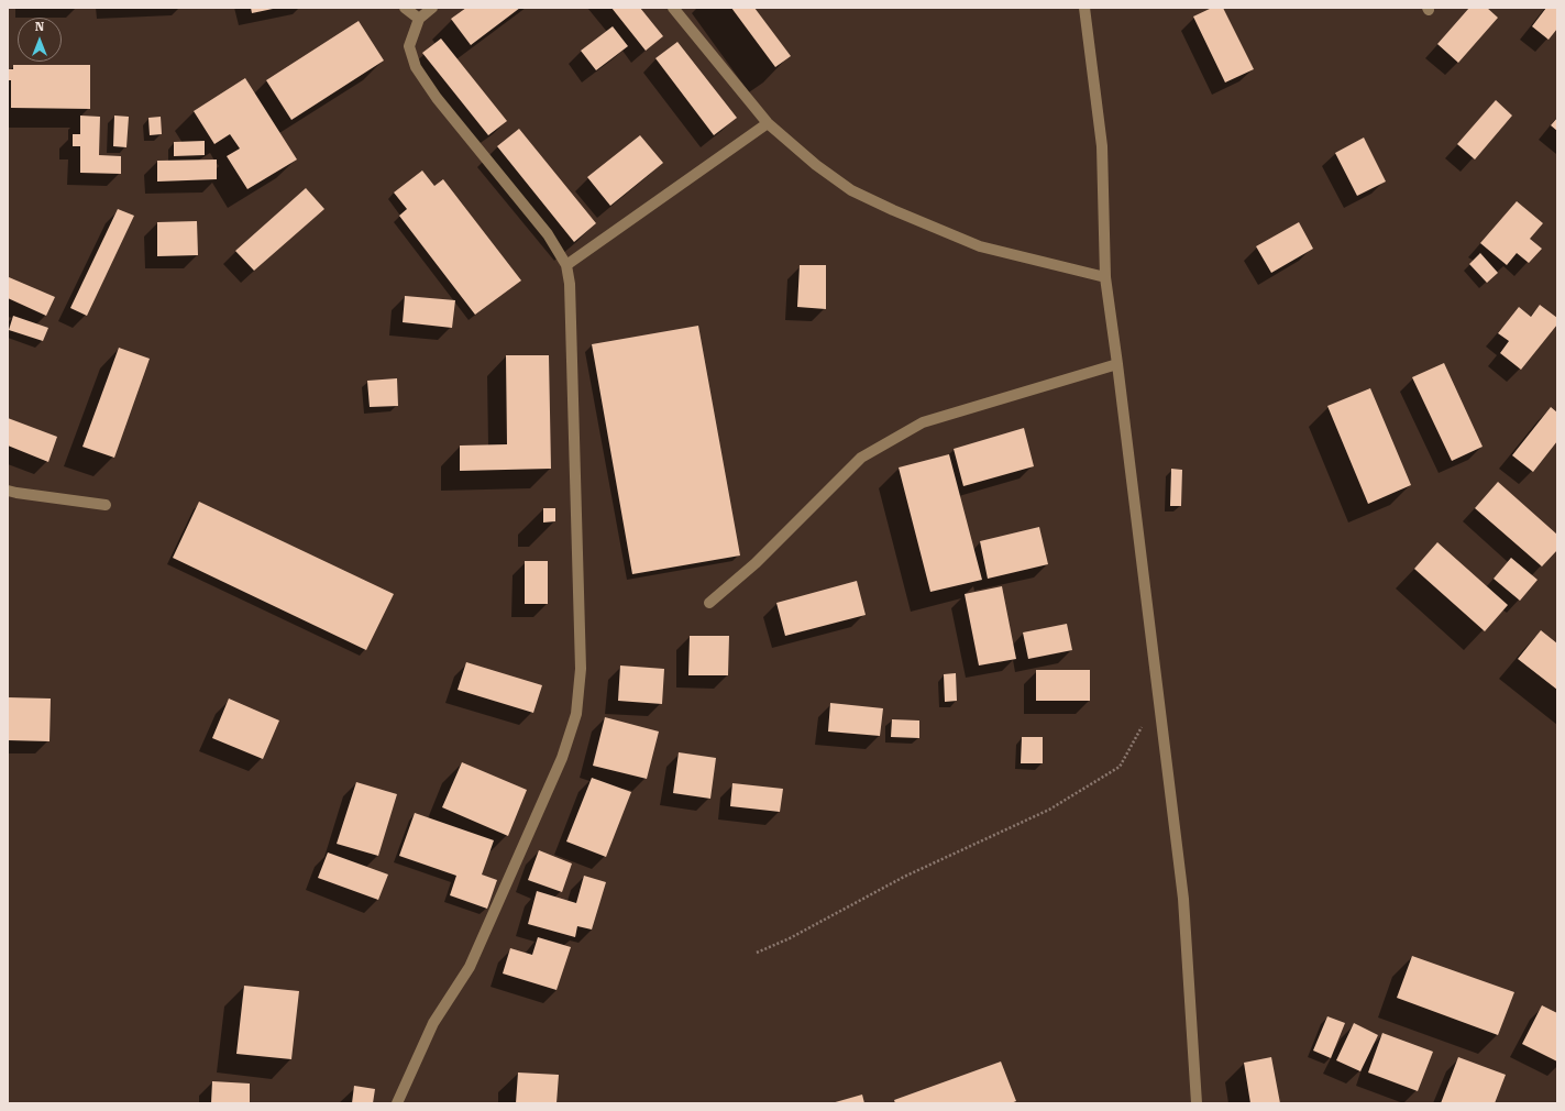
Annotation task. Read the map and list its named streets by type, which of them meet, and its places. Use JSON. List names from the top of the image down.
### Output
{
  "north": "top"
}
